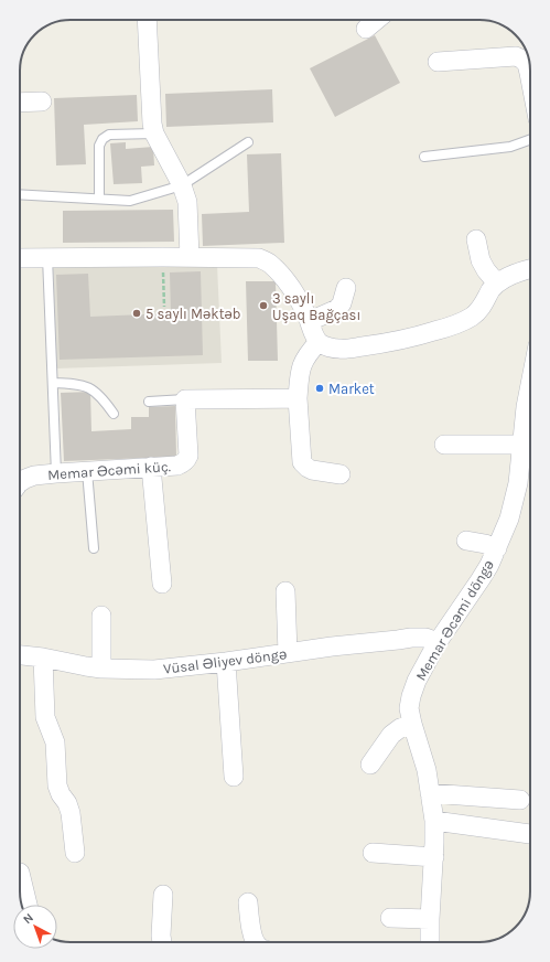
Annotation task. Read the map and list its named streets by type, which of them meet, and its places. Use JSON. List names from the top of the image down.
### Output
{
  "streets": {
    "street": ["Memar Əcəmi küç.", "Memar Əcəmi döngə", "Vüsal Əliyev döngə"]
  },
  "crossings": [
    ["Memar Əcəmi döngə", "Vüsal Əliyev döngə"]
  ],
  "places": ["3 saylı Uşaq Bağçası", "5 saylı Məktəb", "Market"],
  "north": "top left"
}
